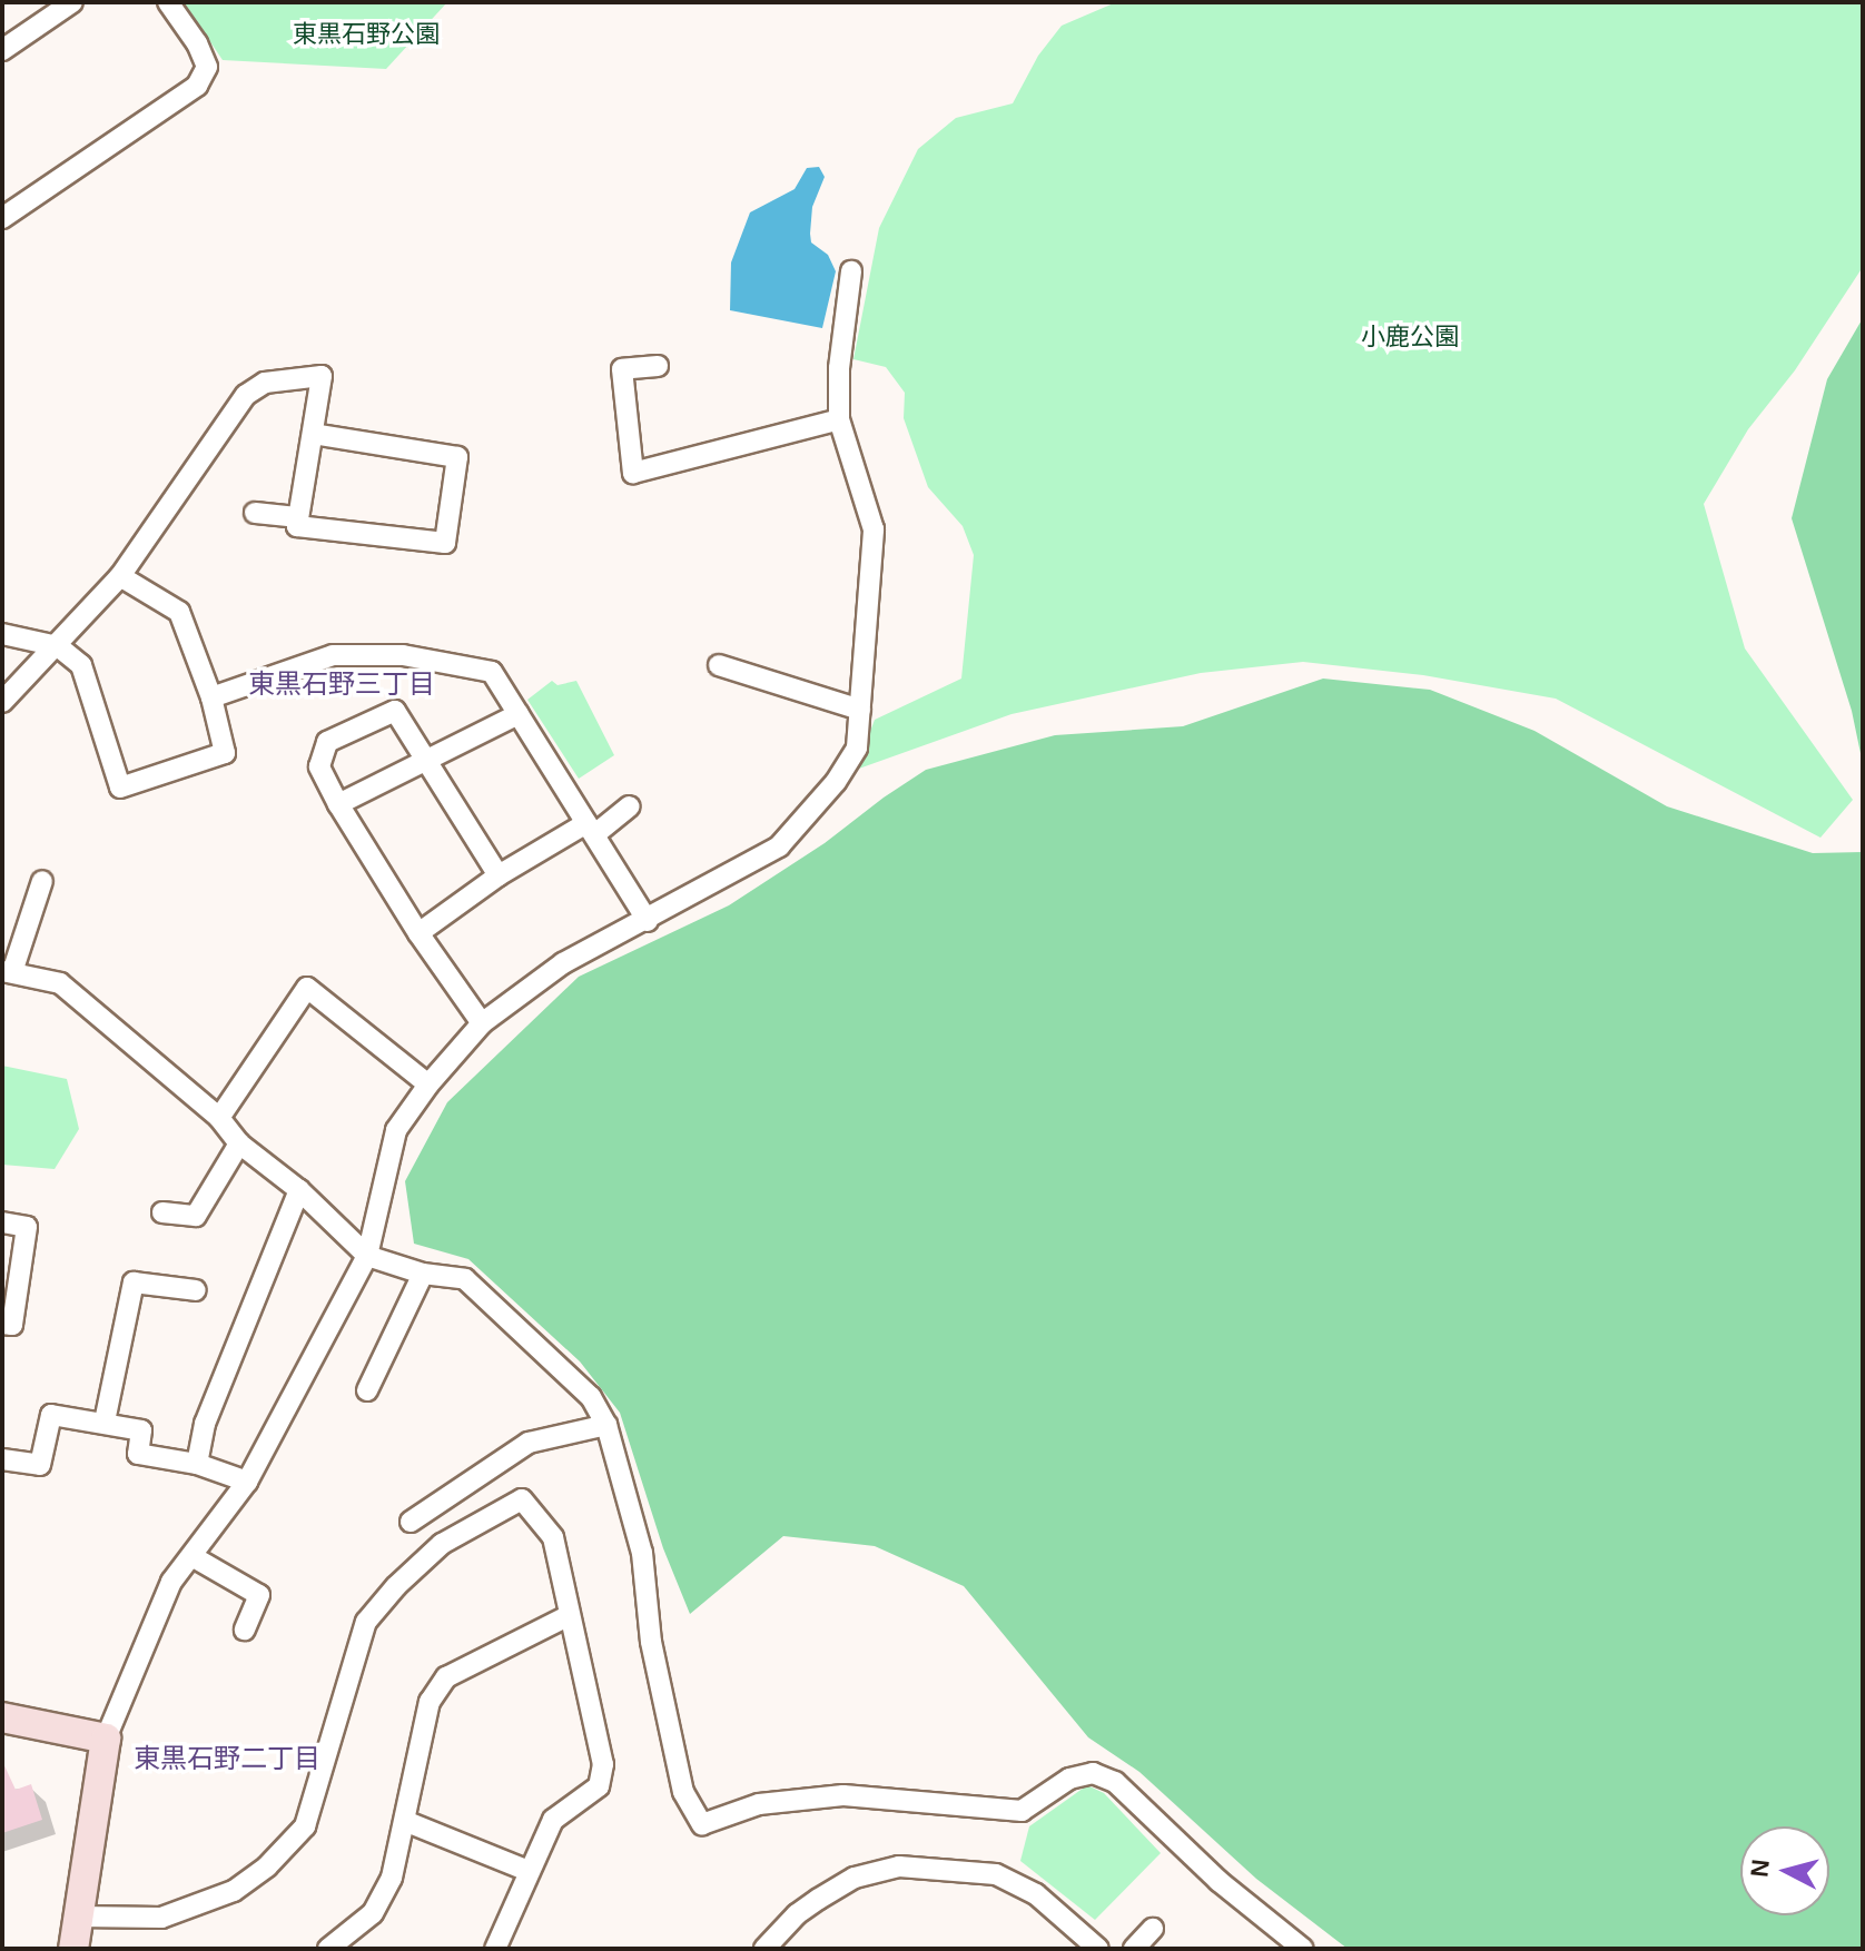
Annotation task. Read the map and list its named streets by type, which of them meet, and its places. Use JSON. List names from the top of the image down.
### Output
{
  "districts": ["東黒石野三丁目", "東黒石野二丁目"],
  "parks": ["東黒石野公園", "小鹿公園"],
  "north": "left"
}
